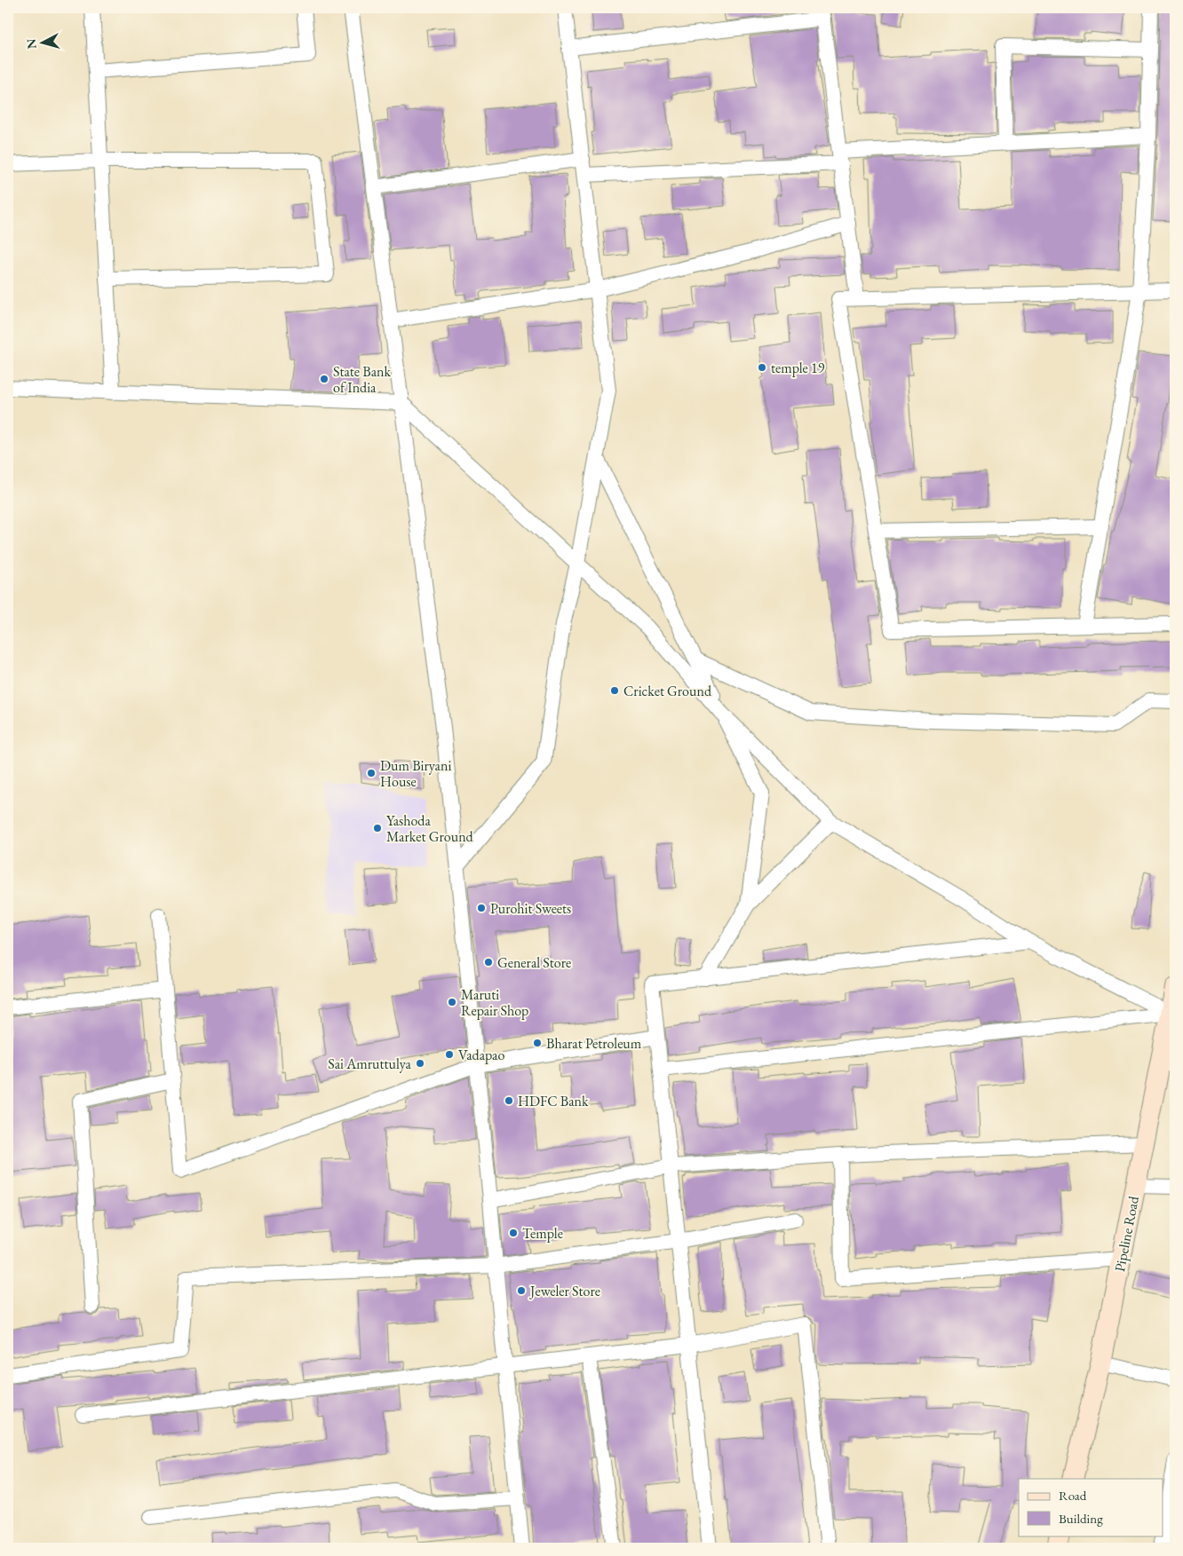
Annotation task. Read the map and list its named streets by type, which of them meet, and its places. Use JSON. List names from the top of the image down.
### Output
{
  "streets": {
    "main road": ["Pipeline Road"]
  },
  "places": [
    "temple 19",
    "State Bank of India",
    "Cricket Ground",
    "Dum Biryani House",
    "Yashoda Market Ground",
    "Purohit Sweets",
    "General Store",
    "Maruti Repair Shop",
    "Bharat Petroleum",
    "Vadapao",
    "Sai Amruttulya",
    "HDFC Bank",
    "Temple",
    "Jeweler Store"
  ],
  "legend": ["Road", "Building"],
  "north": "left"
}
